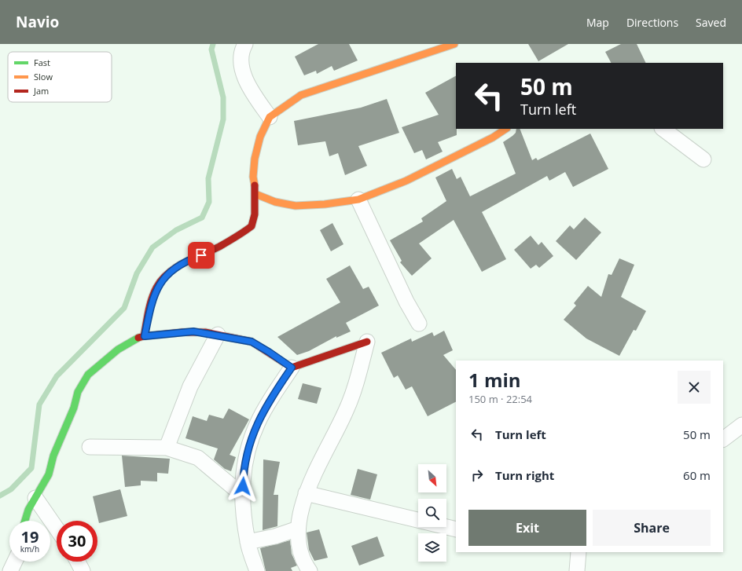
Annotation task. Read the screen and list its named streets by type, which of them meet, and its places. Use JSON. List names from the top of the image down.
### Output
{
  "legend": ["Fast", "Slow", "Jam"],
  "north": "bottom right",
  "page": {
    "header": "Navio",
    "nav": ["Map", "Directions", "Saved"],
    "turn": ["50 m", "Turn left"],
    "heading": ["1 min", "150 m · 22:54"],
    "list": [
      {
        "name": "Turn left",
        "value": "50 m"
      },
      {
        "name": "Turn right",
        "value": "60 m"
      }
    ],
    "buttons": ["Exit", "Share"],
    "speed": "19 km/h",
    "limit": "30"
  }
}
